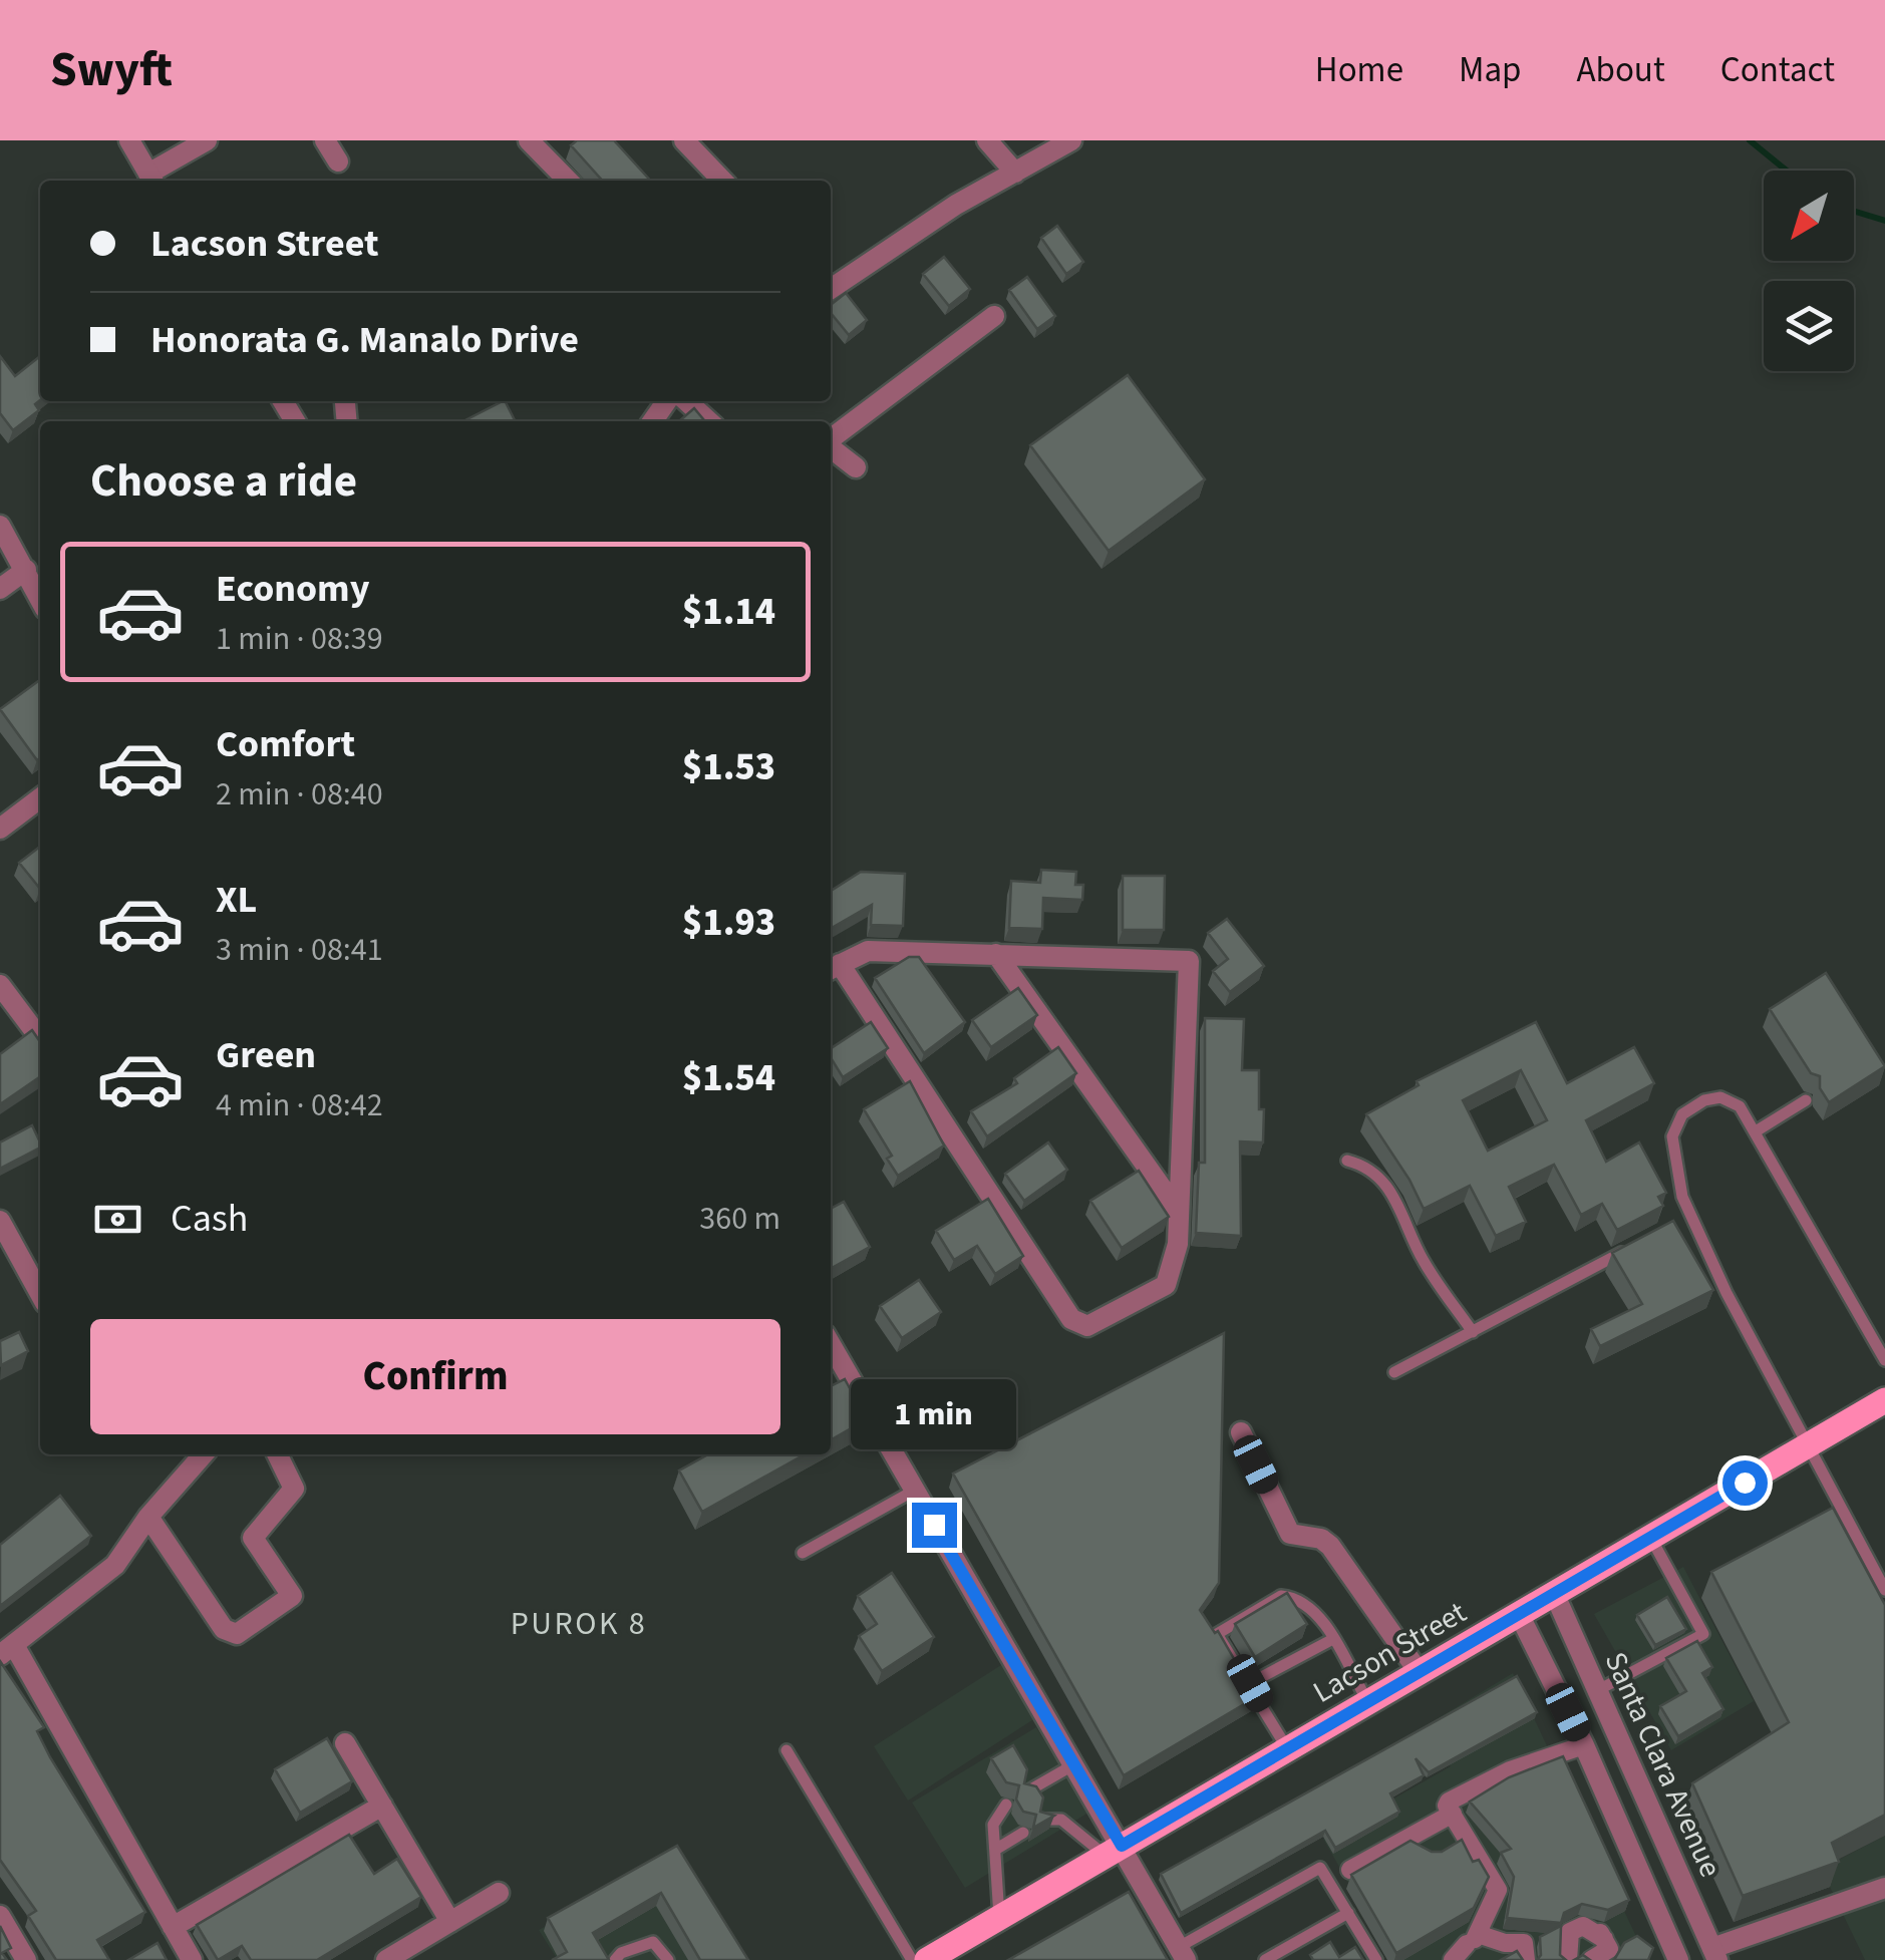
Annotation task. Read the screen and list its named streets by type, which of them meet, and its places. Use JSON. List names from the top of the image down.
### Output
{
  "streets": {
    "main road": ["Lacson Street"],
    "street": ["Santa Clara Avenue"]
  },
  "crossings": [
    ["Lacson Street", "Santa Clara Avenue"]
  ],
  "districts": ["PUROK 8"],
  "north": "bottom left",
  "page": {
    "header": "Swyft",
    "nav": [
      "Home",
      "Map",
      "About",
      "Contact"
    ],
    "banner": ["Lacson Street", "Honorata G. Manalo Drive"],
    "heading": "Choose a ride",
    "list": [
      {
        "name": "Economy",
        "note": "1 min · 08:39",
        "value": "$1.14"
      },
      {
        "name": "Comfort",
        "note": "2 min · 08:40",
        "value": "$1.53"
      },
      {
        "name": "XL",
        "note": "3 min · 08:41",
        "value": "$1.93"
      },
      {
        "name": "Green",
        "note": "4 min · 08:42",
        "value": "$1.54"
      }
    ],
    "pay": ["Cash", "360 m"],
    "buttons": "Confirm",
    "bubble": "1 min"
  }
}
